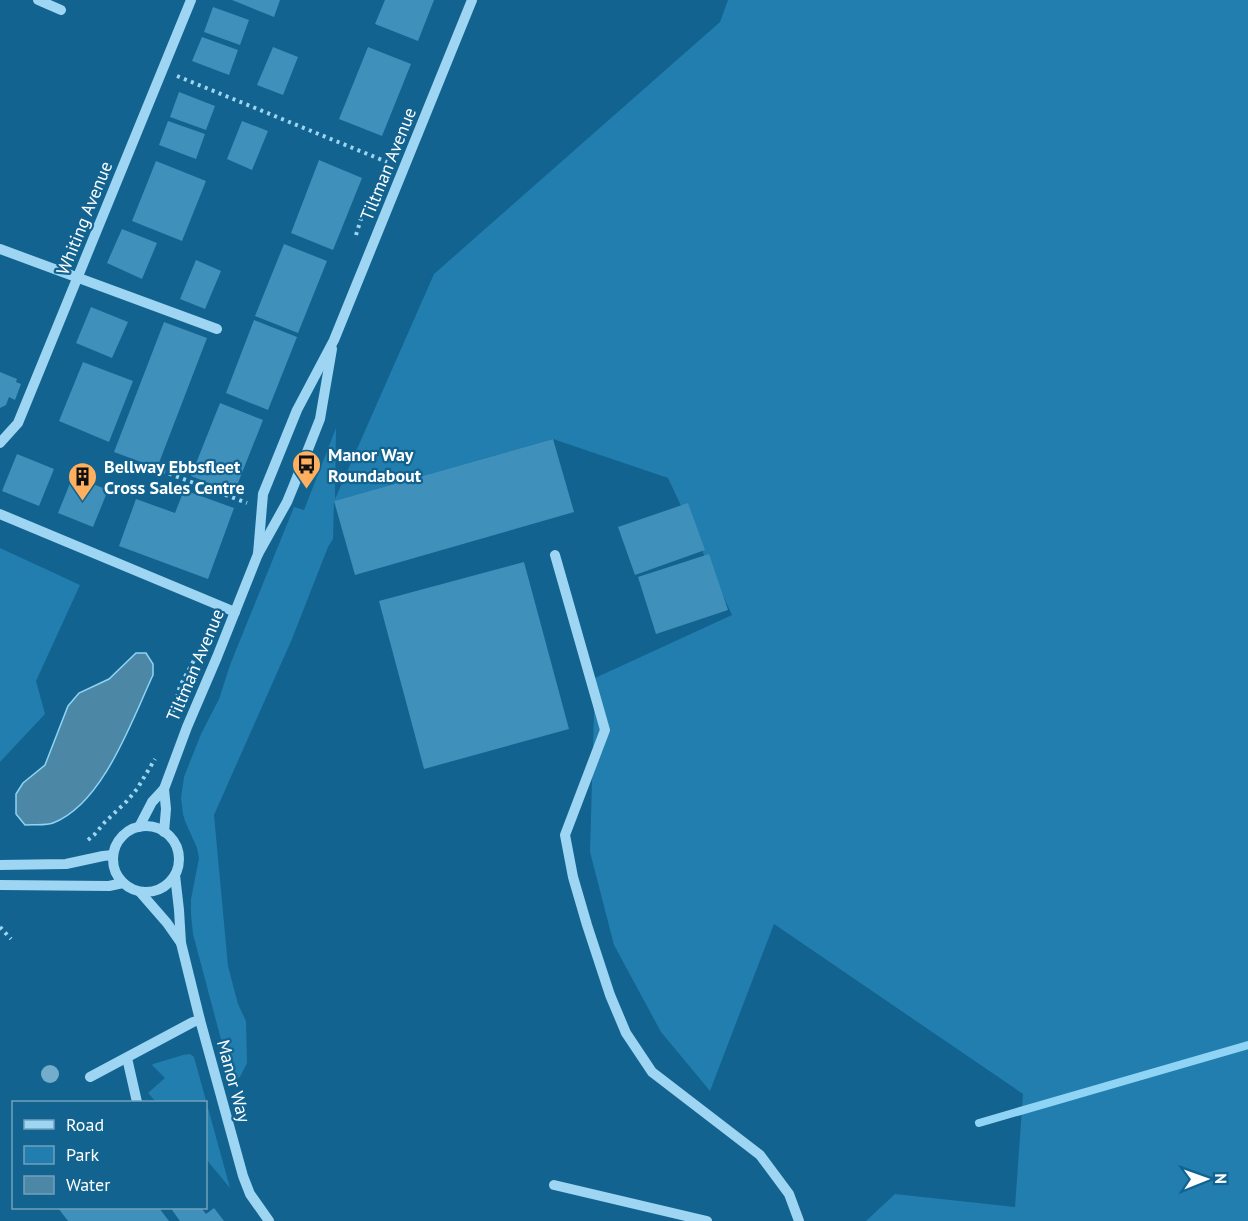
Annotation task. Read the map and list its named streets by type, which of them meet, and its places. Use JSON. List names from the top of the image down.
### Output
{
  "streets": {
    "street": ["Tiltman Avenue", "Whiting Avenue", "Manor Way"]
  },
  "crossings": [
    ["Tiltman Avenue", "Manor Way"]
  ],
  "places": {
    "bus stop": ["Manor Way Roundabout"],
    "building": ["Bellway Ebbsfleet Cross Sales Centre"]
  },
  "legend": ["Road", "Park", "Water"],
  "north": "right"
}
